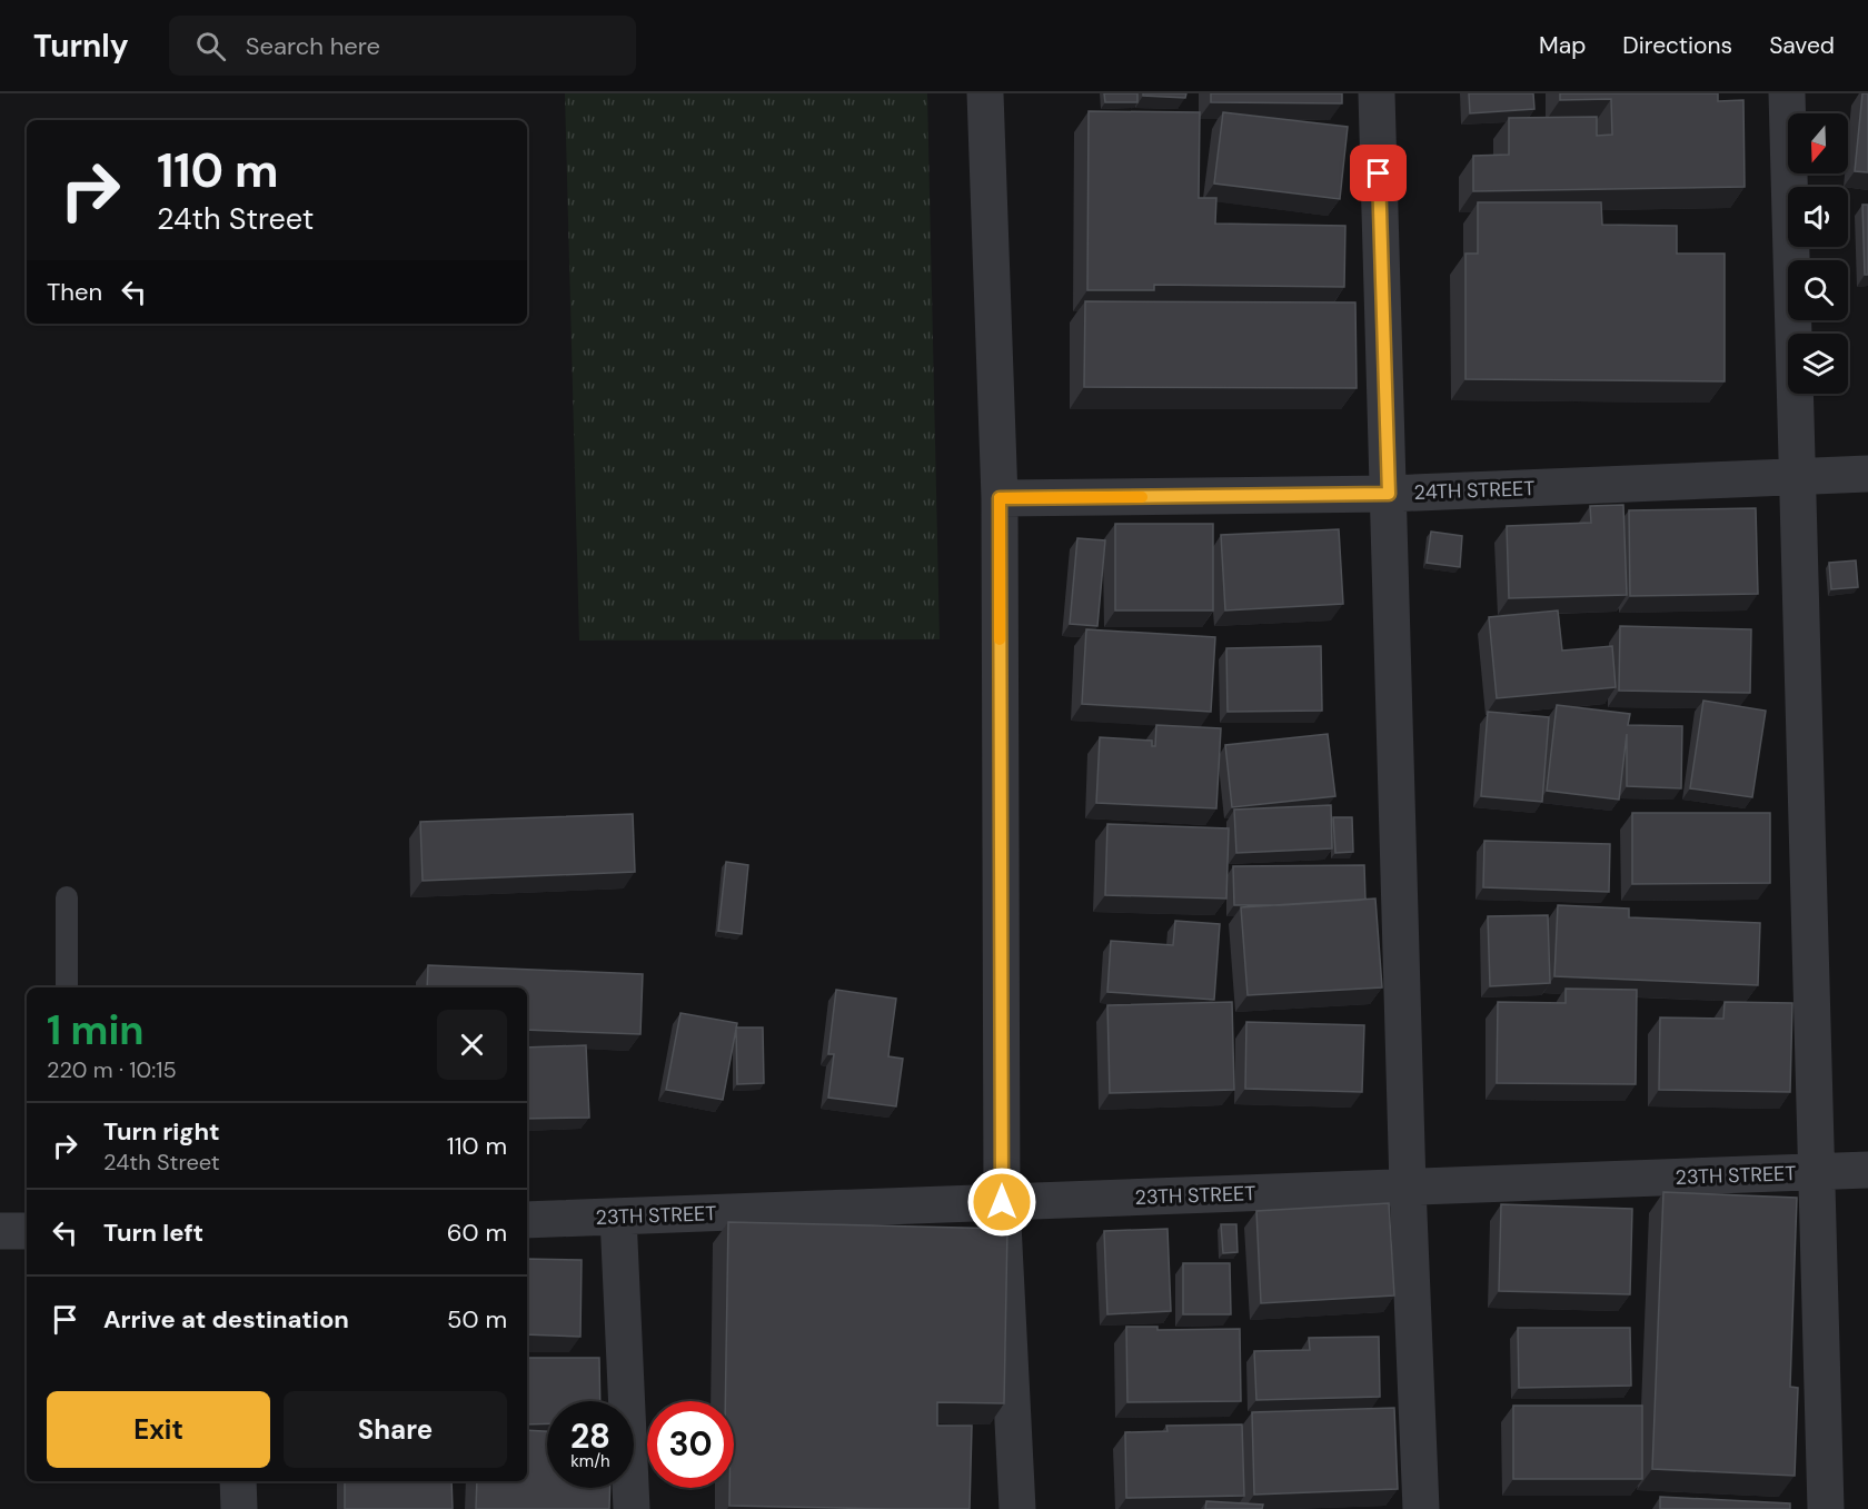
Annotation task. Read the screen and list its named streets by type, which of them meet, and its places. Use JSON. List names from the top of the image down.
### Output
{
  "streets": {
    "street": ["24TH STREET", "23TH STREET"]
  },
  "north": "bottom",
  "page": {
    "header": "Turnly",
    "search": "Search here",
    "nav": ["Map", "Directions", "Saved"],
    "turn": ["110 m", "24th Street"],
    "then": "Then",
    "heading": ["1 min", "220 m · 10:15"],
    "list": [
      {
        "name": "Turn right",
        "note": "24th Street",
        "value": "110 m"
      },
      {
        "name": "Turn left",
        "value": "60 m"
      },
      {
        "name": "Arrive at destination",
        "value": "50 m"
      }
    ],
    "buttons": ["Exit", "Share"],
    "speed": "28 km/h",
    "limit": "30"
  }
}
